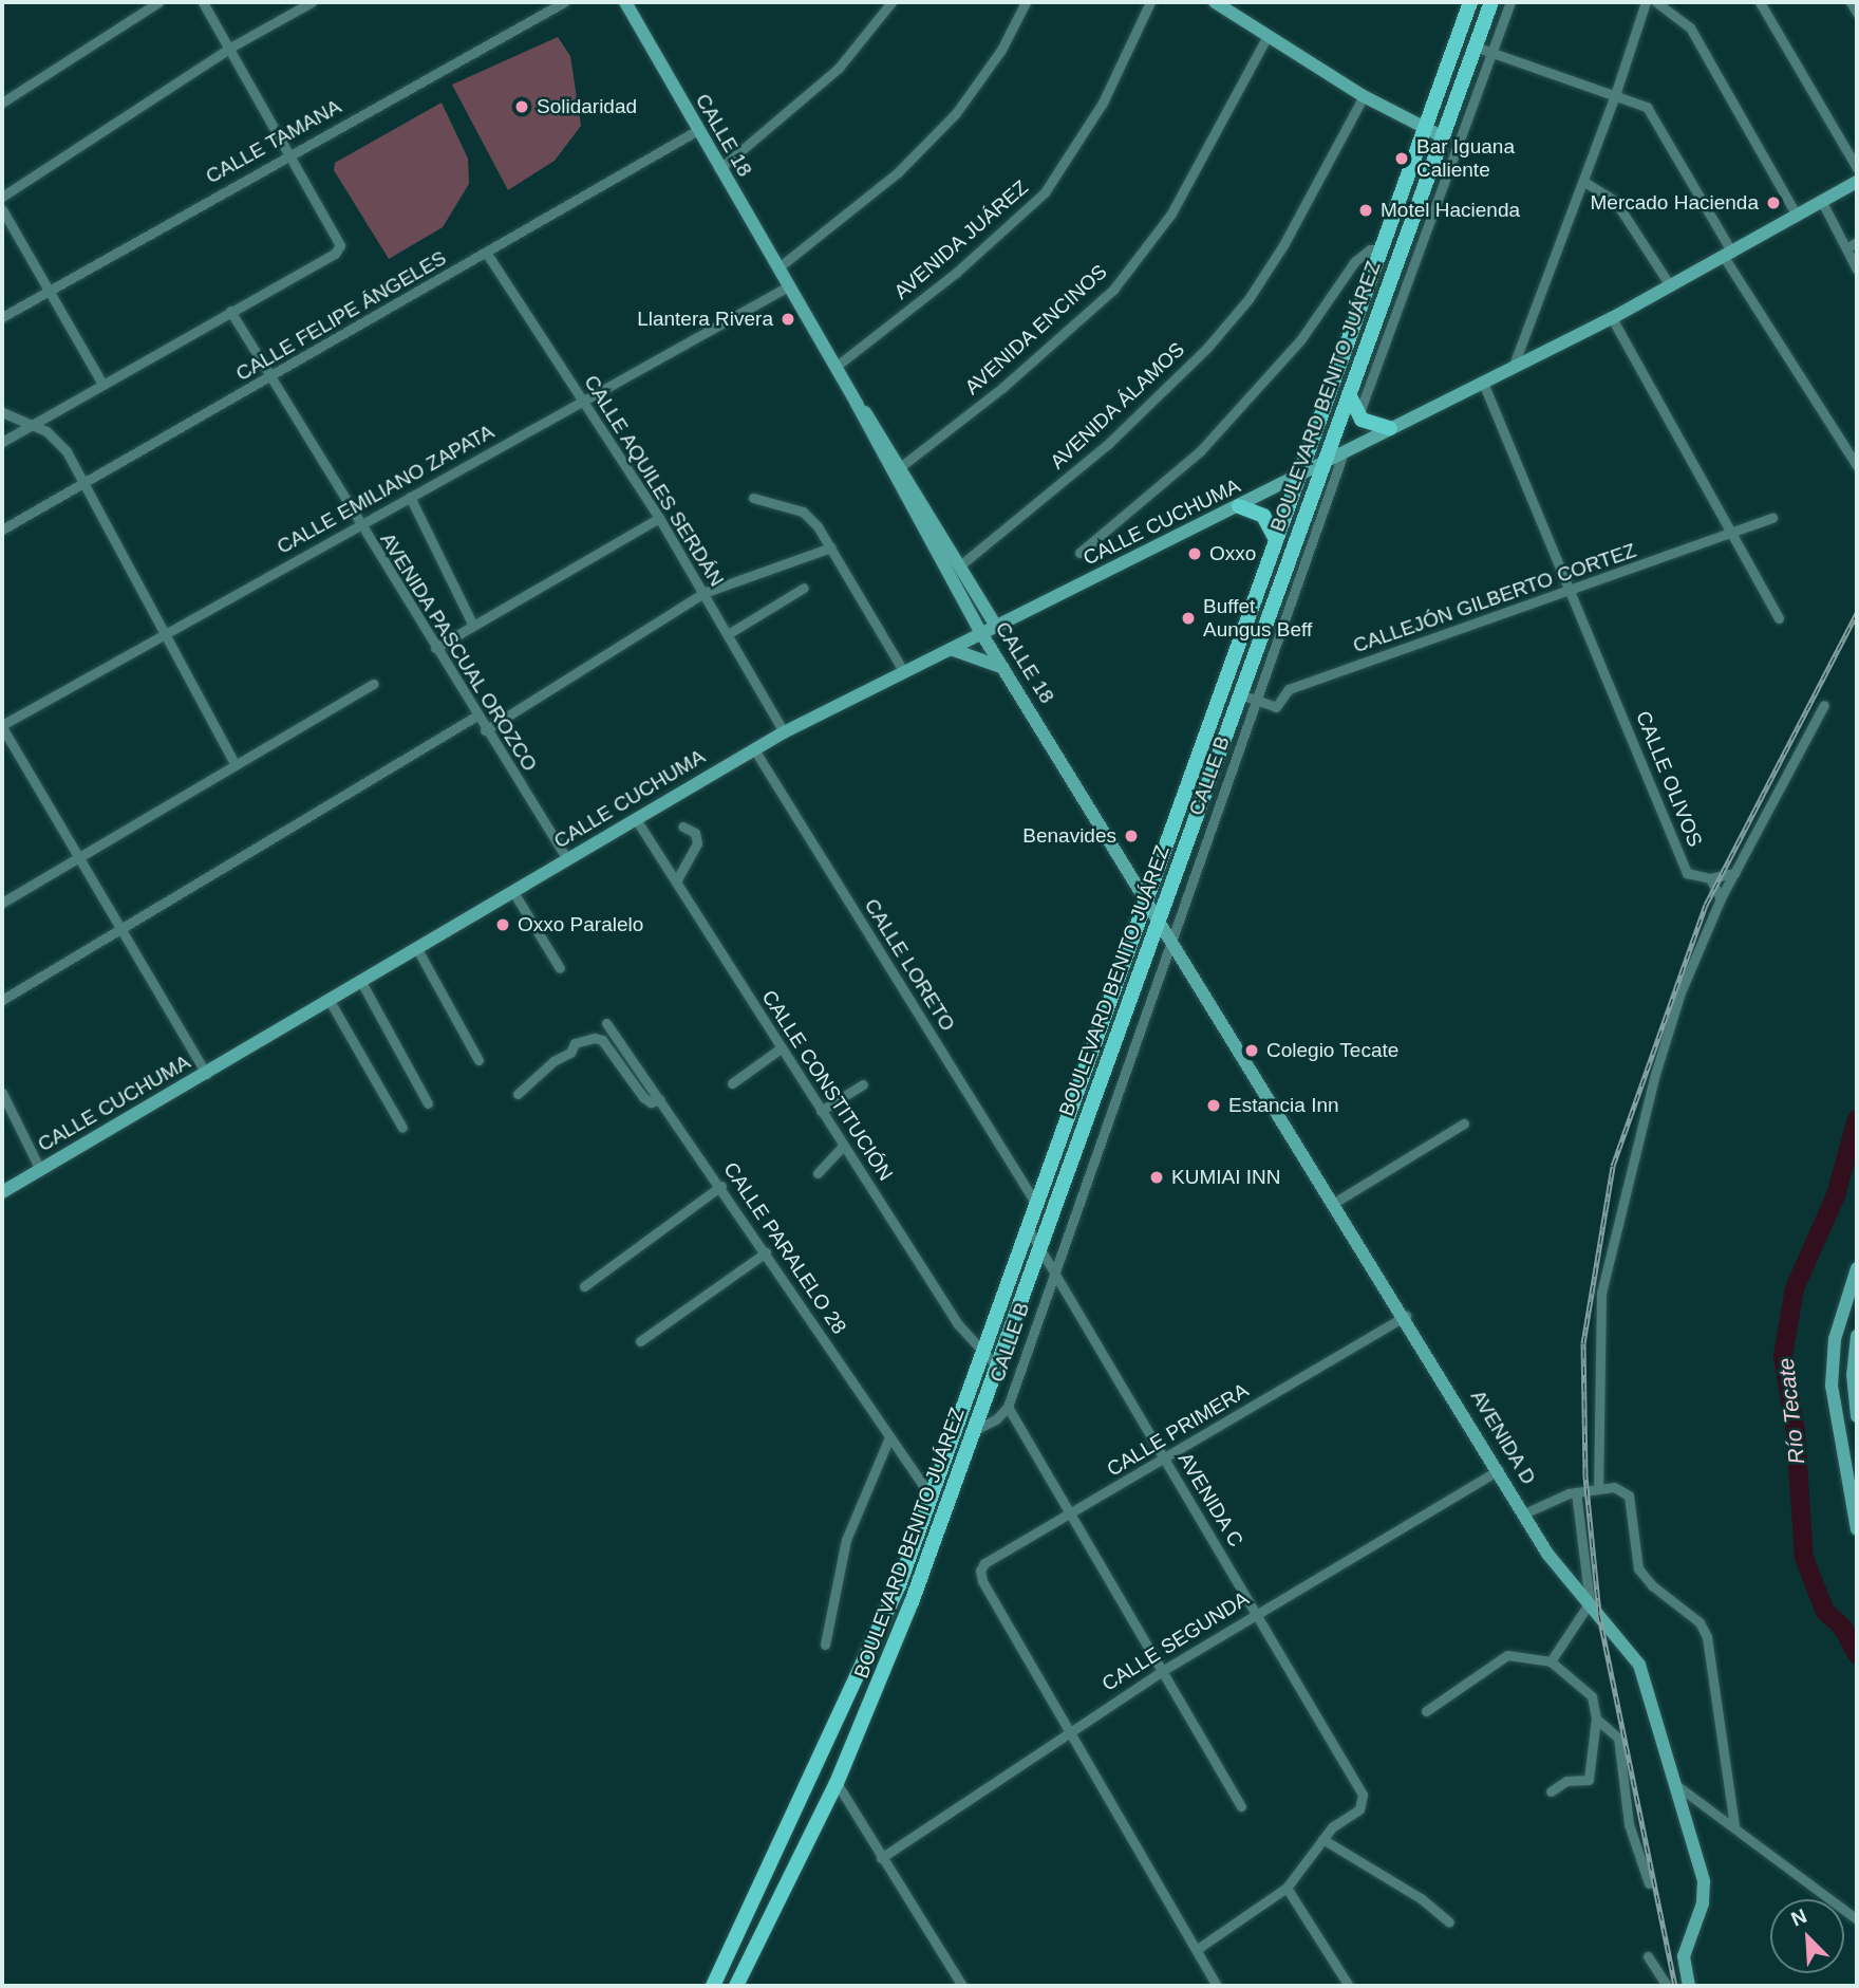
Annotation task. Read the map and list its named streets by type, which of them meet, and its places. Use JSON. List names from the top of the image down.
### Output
{
  "streets": {
    "main road": ["BOULEVARD BENITO JUÁREZ"],
    "street": [
      "CALLE 18",
      "CALLE TAMANA",
      "AVENIDA JUÁREZ",
      "CALLE FELIPE ÁNGELES",
      "AVENIDA ENCINOS",
      "AVENIDA ÁLAMOS",
      "CALLE AQUILES SERDÁN",
      "CALLE EMILIANO ZAPATA",
      "CALLE CUCHUMA",
      "CALLEJÓN GILBERTO CORTEZ",
      "AVENIDA PASCUAL OROZCO",
      "CALLE B",
      "CALLE OLIVOS",
      "CALLE LORETO",
      "CALLE CONSTITUCIÓN",
      "CALLE PARALELO 28",
      "CALLE PRIMERA",
      "AVENIDA D",
      "AVENIDA C",
      "CALLE SEGUNDA"
    ]
  },
  "crossings": [
    ["CALLE 18", "AVENIDA JUÁREZ"],
    ["CALLE 18", "CALLE FELIPE ÁNGELES"],
    ["CALLE 18", "AVENIDA ENCINOS"],
    ["CALLE 18", "BOULEVARD BENITO JUÁREZ"],
    ["CALLE 18", "AVENIDA ÁLAMOS"],
    ["CALLE 18", "CALLE EMILIANO ZAPATA"],
    ["CALLE 18", "CALLE CUCHUMA"],
    ["CALLE 18", "CALLE B"],
    ["CALLE 18", "AVENIDA D"],
    ["CALLE FELIPE ÁNGELES", "CALLE AQUILES SERDÁN"],
    ["CALLE FELIPE ÁNGELES", "AVENIDA PASCUAL OROZCO"],
    ["BOULEVARD BENITO JUÁREZ", "CALLE CUCHUMA"],
    ["BOULEVARD BENITO JUÁREZ", "CALLE B"],
    ["BOULEVARD BENITO JUÁREZ", "CALLE LORETO"],
    ["BOULEVARD BENITO JUÁREZ", "CALLE CONSTITUCIÓN"],
    ["BOULEVARD BENITO JUÁREZ", "CALLE PARALELO 28"],
    ["BOULEVARD BENITO JUÁREZ", "AVENIDA C"],
    ["CALLE AQUILES SERDÁN", "CALLE EMILIANO ZAPATA"],
    ["CALLE AQUILES SERDÁN", "CALLE CUCHUMA"],
    ["CALLE EMILIANO ZAPATA", "AVENIDA PASCUAL OROZCO"],
    ["CALLE CUCHUMA", "AVENIDA PASCUAL OROZCO"],
    ["CALLE CUCHUMA", "CALLE B"],
    ["CALLE CUCHUMA", "CALLE OLIVOS"],
    ["CALLE CUCHUMA", "CALLE LORETO"],
    ["CALLE CUCHUMA", "CALLE CONSTITUCIÓN"],
    ["CALLEJÓN GILBERTO CORTEZ", "CALLE B"],
    ["CALLEJÓN GILBERTO CORTEZ", "CALLE OLIVOS"],
    ["CALLE B", "CALLE PRIMERA"],
    ["CALLE B", "AVENIDA D"],
    ["CALLE B", "AVENIDA C"],
    ["CALLE B", "CALLE SEGUNDA"],
    ["CALLE PRIMERA", "AVENIDA D"],
    ["CALLE PRIMERA", "AVENIDA C"],
    ["CALLE PRIMERA", "CALLE SEGUNDA"],
    ["AVENIDA D", "CALLE SEGUNDA"],
    ["AVENIDA C", "CALLE SEGUNDA"]
  ],
  "water": ["Río Tecate"],
  "places": [
    "Solidaridad",
    "Bar Iguana Caliente",
    "Mercado Hacienda",
    "Motel Hacienda",
    "Llantera Rivera",
    "Oxxo",
    "Buffet Aungus Beff",
    "Benavides",
    "Oxxo Paralelo",
    "Colegio Tecate",
    "Estancia Inn",
    "KUMIAI INN"
  ],
  "north": "top left"
}
